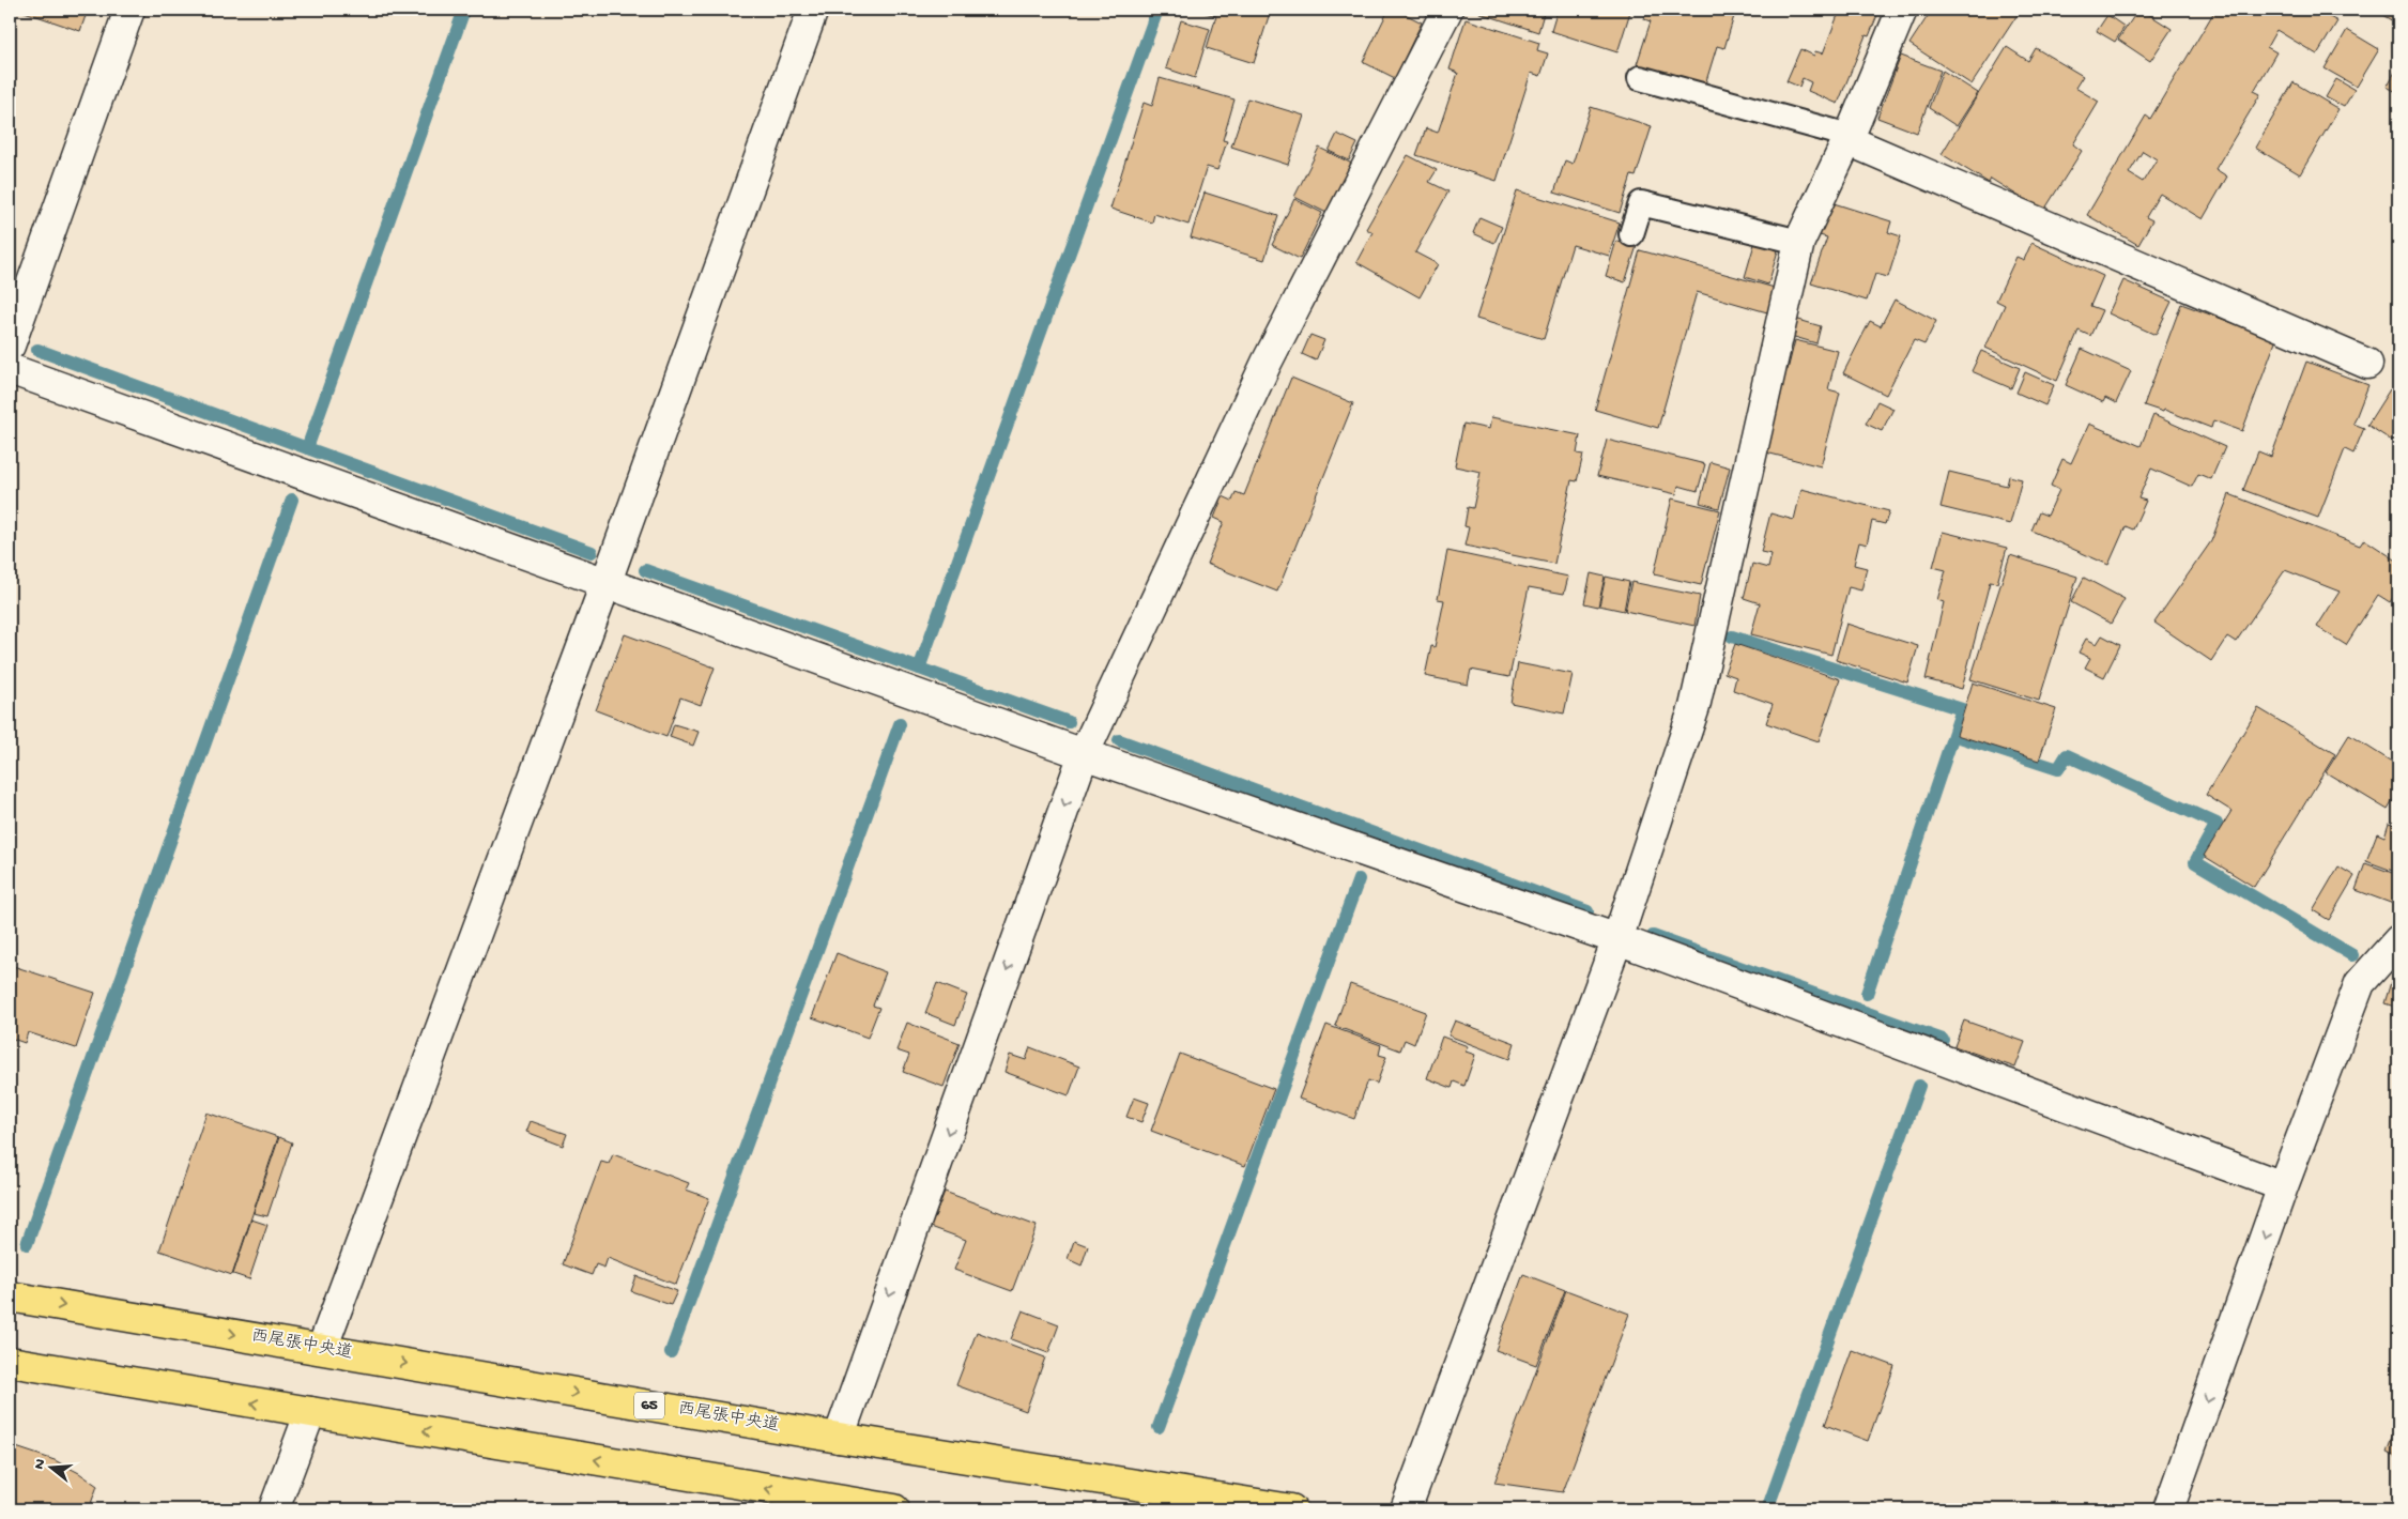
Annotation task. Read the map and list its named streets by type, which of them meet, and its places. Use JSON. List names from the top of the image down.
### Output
{
  "streets": {
    "main road": ["西尾張中央道", "65"]
  },
  "north": "left"
}
